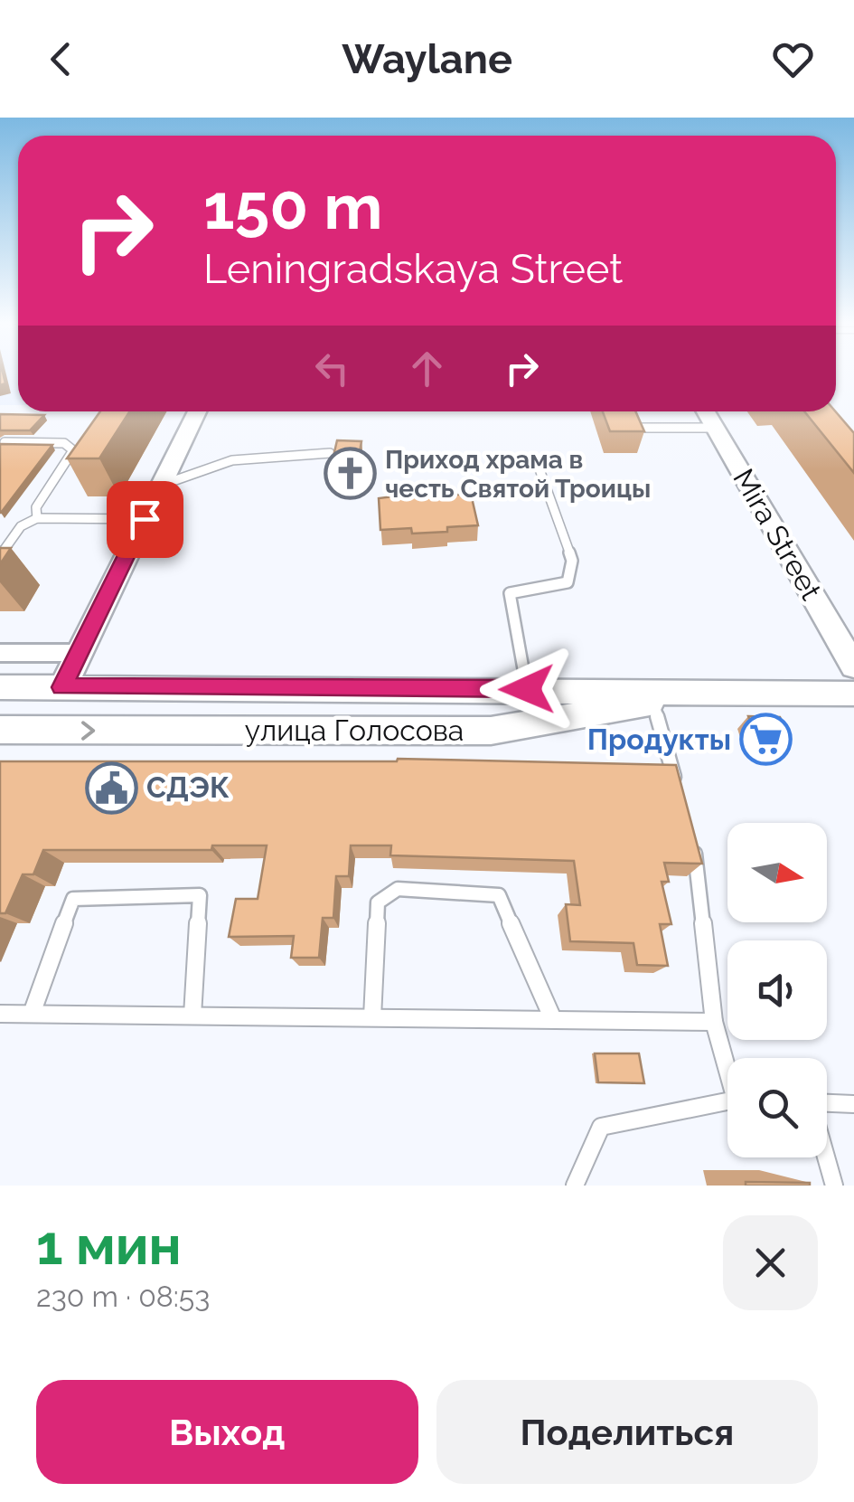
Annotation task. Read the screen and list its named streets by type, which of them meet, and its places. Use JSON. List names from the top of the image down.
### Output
{
  "streets": {
    "main road": ["Mira Street", "улица Голосова"]
  },
  "places": {
    "church": ["Приход храма в честь Святой Троицы"],
    "supermarket": ["Продукты"],
    "public building": ["СДЭК"]
  },
  "north": "right",
  "page": {
    "header": "Waylane",
    "turn": ["150 m", "Leningradskaya Street"],
    "heading": ["1 мин", "230 m · 08:53"],
    "buttons": ["Выход", "Поделиться"]
  }
}
